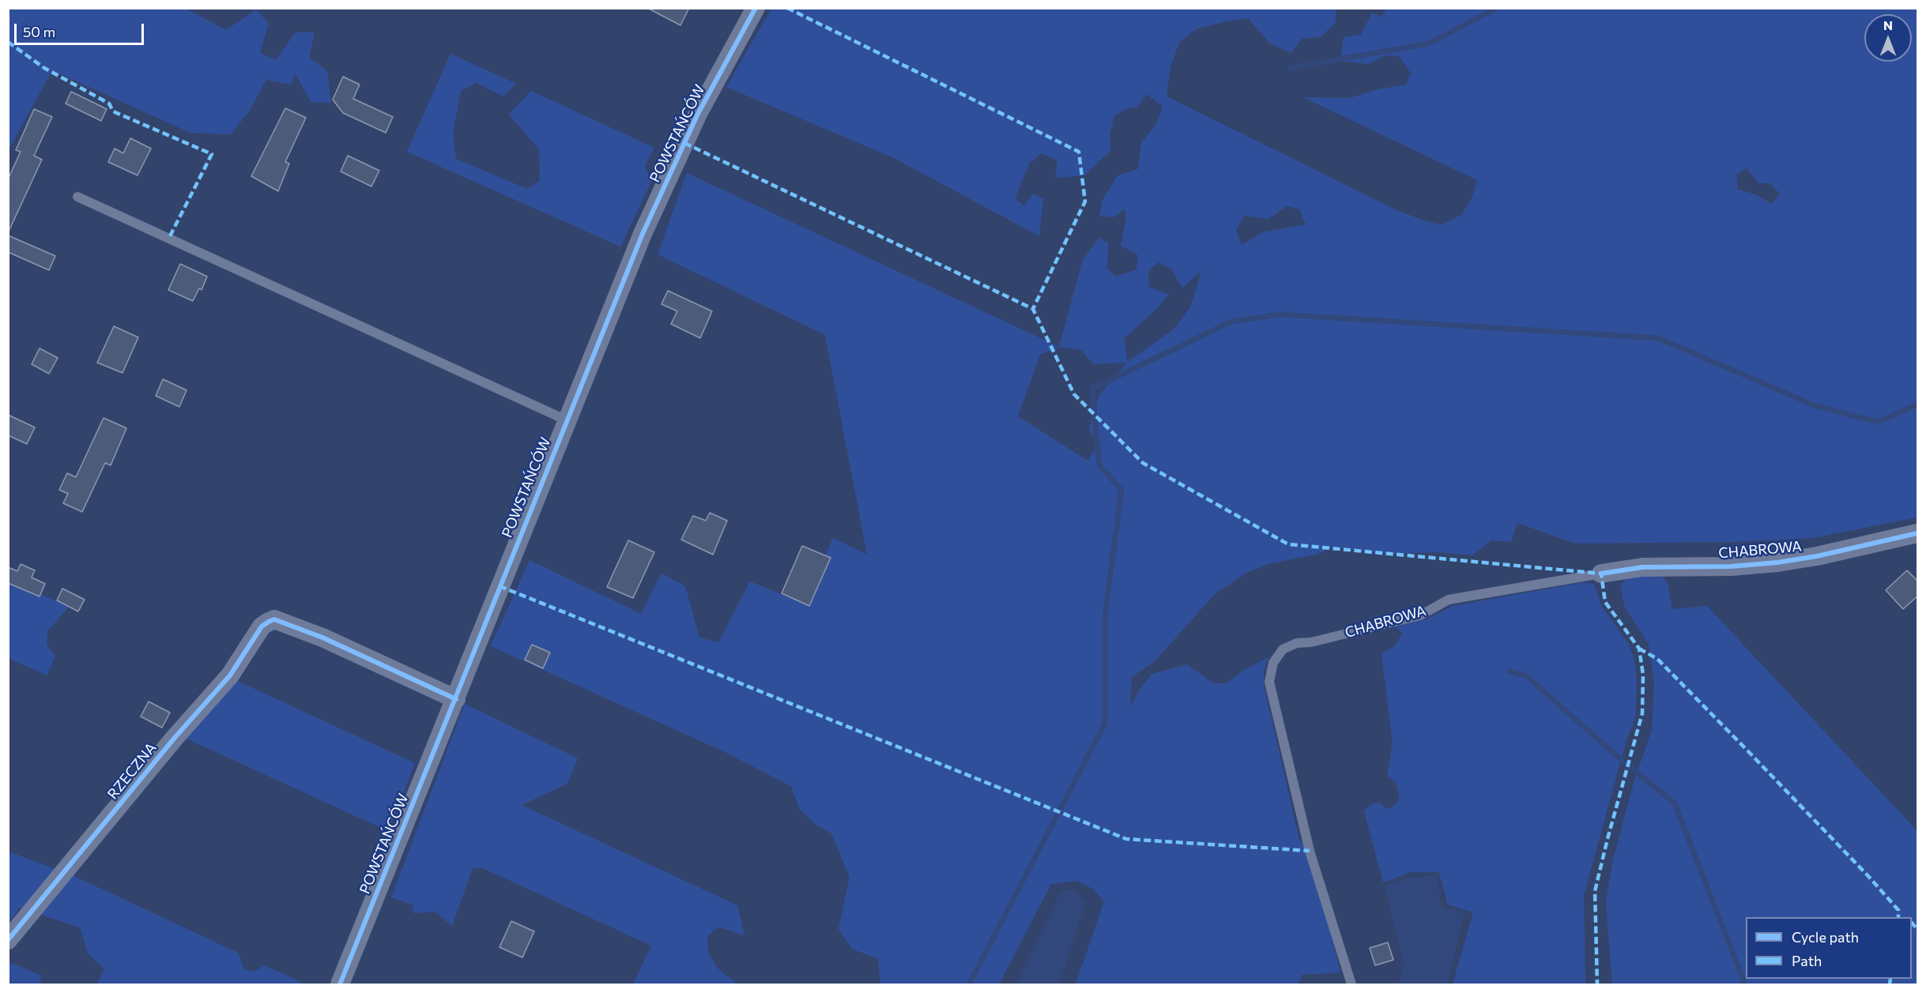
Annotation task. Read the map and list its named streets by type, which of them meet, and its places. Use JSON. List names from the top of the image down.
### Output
{
  "streets": {
    "street": ["POWSTAŃCÓW", "CHABROWA", "RZECZNA"]
  },
  "crossings": [
    ["POWSTAŃCÓW", "RZECZNA"]
  ],
  "legend": ["Cycle path", "Path"],
  "scale_bar": "50 m",
  "north": "top"
}
